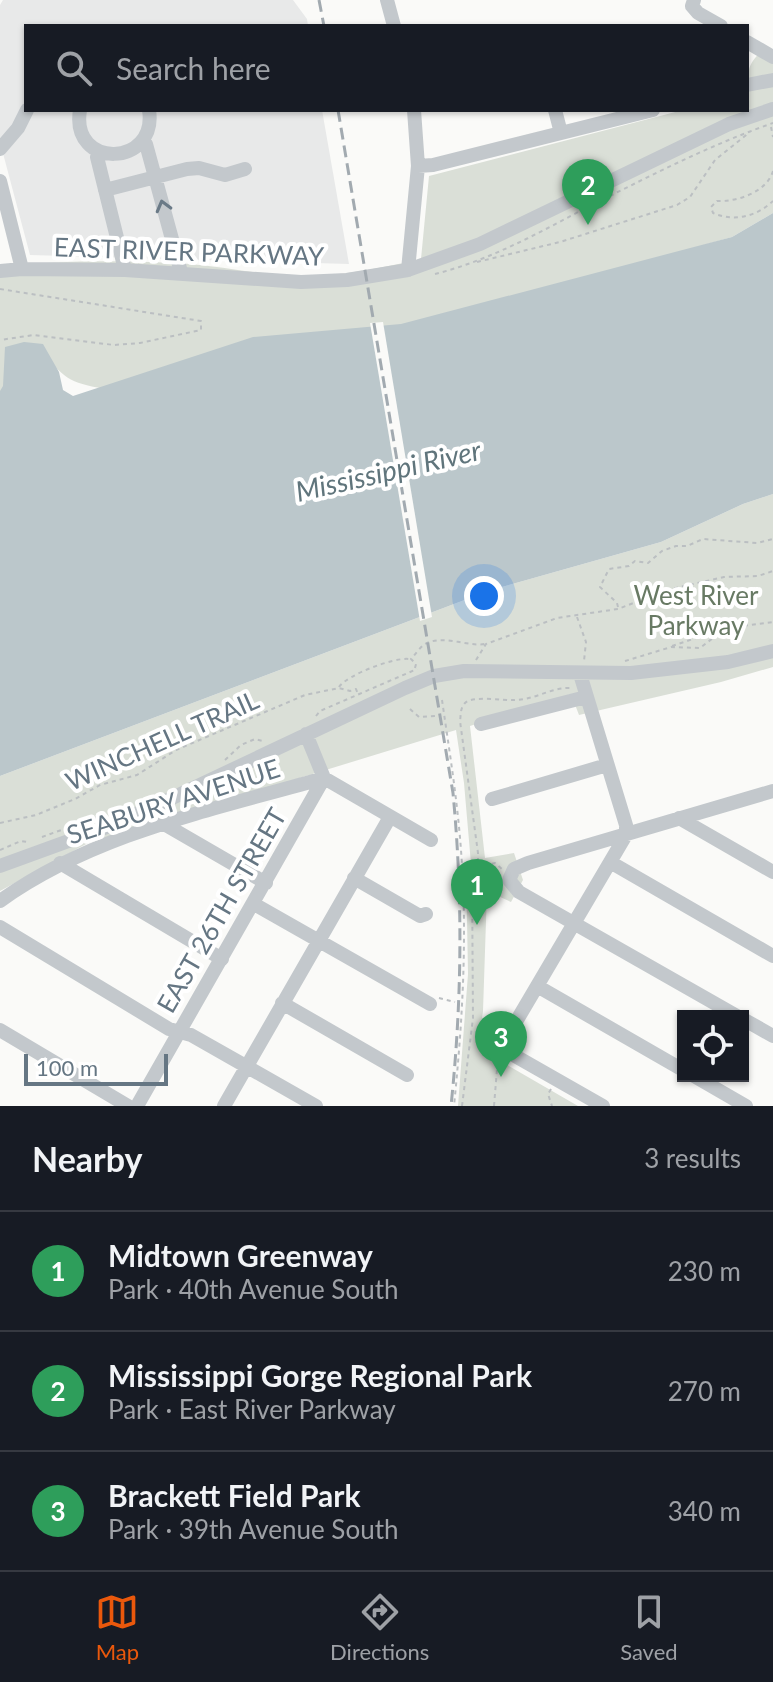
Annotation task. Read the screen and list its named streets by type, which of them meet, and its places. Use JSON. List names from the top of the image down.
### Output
{
  "streets": {
    "street": ["EAST RIVER PARKWAY", "SEABURY AVENUE", "EAST 26TH STREET"],
    "path": ["WINCHELL TRAIL"]
  },
  "crossings": [
    ["SEABURY AVENUE", "EAST 26TH STREET"]
  ],
  "water": ["Mississippi River"],
  "parks": ["West River Parkway"],
  "scale_bar": "100 m",
  "page": {
    "search": "Search here",
    "pins": ["2", "1", "3"],
    "scale": "100 m",
    "heading": ["Nearby", "3 results"],
    "list": [
      {
        "mark": "1",
        "name": "Midtown Greenway",
        "note": "Park · 40th Avenue South",
        "value": "230 m"
      },
      {
        "mark": "2",
        "name": "Mississippi Gorge Regional Park",
        "note": "Park · East River Parkway",
        "value": "270 m"
      },
      {
        "mark": "3",
        "name": "Brackett Field Park",
        "note": "Park · 39th Avenue South",
        "value": "340 m"
      }
    ],
    "nav": ["Map", "Directions", "Saved"]
  }
}
